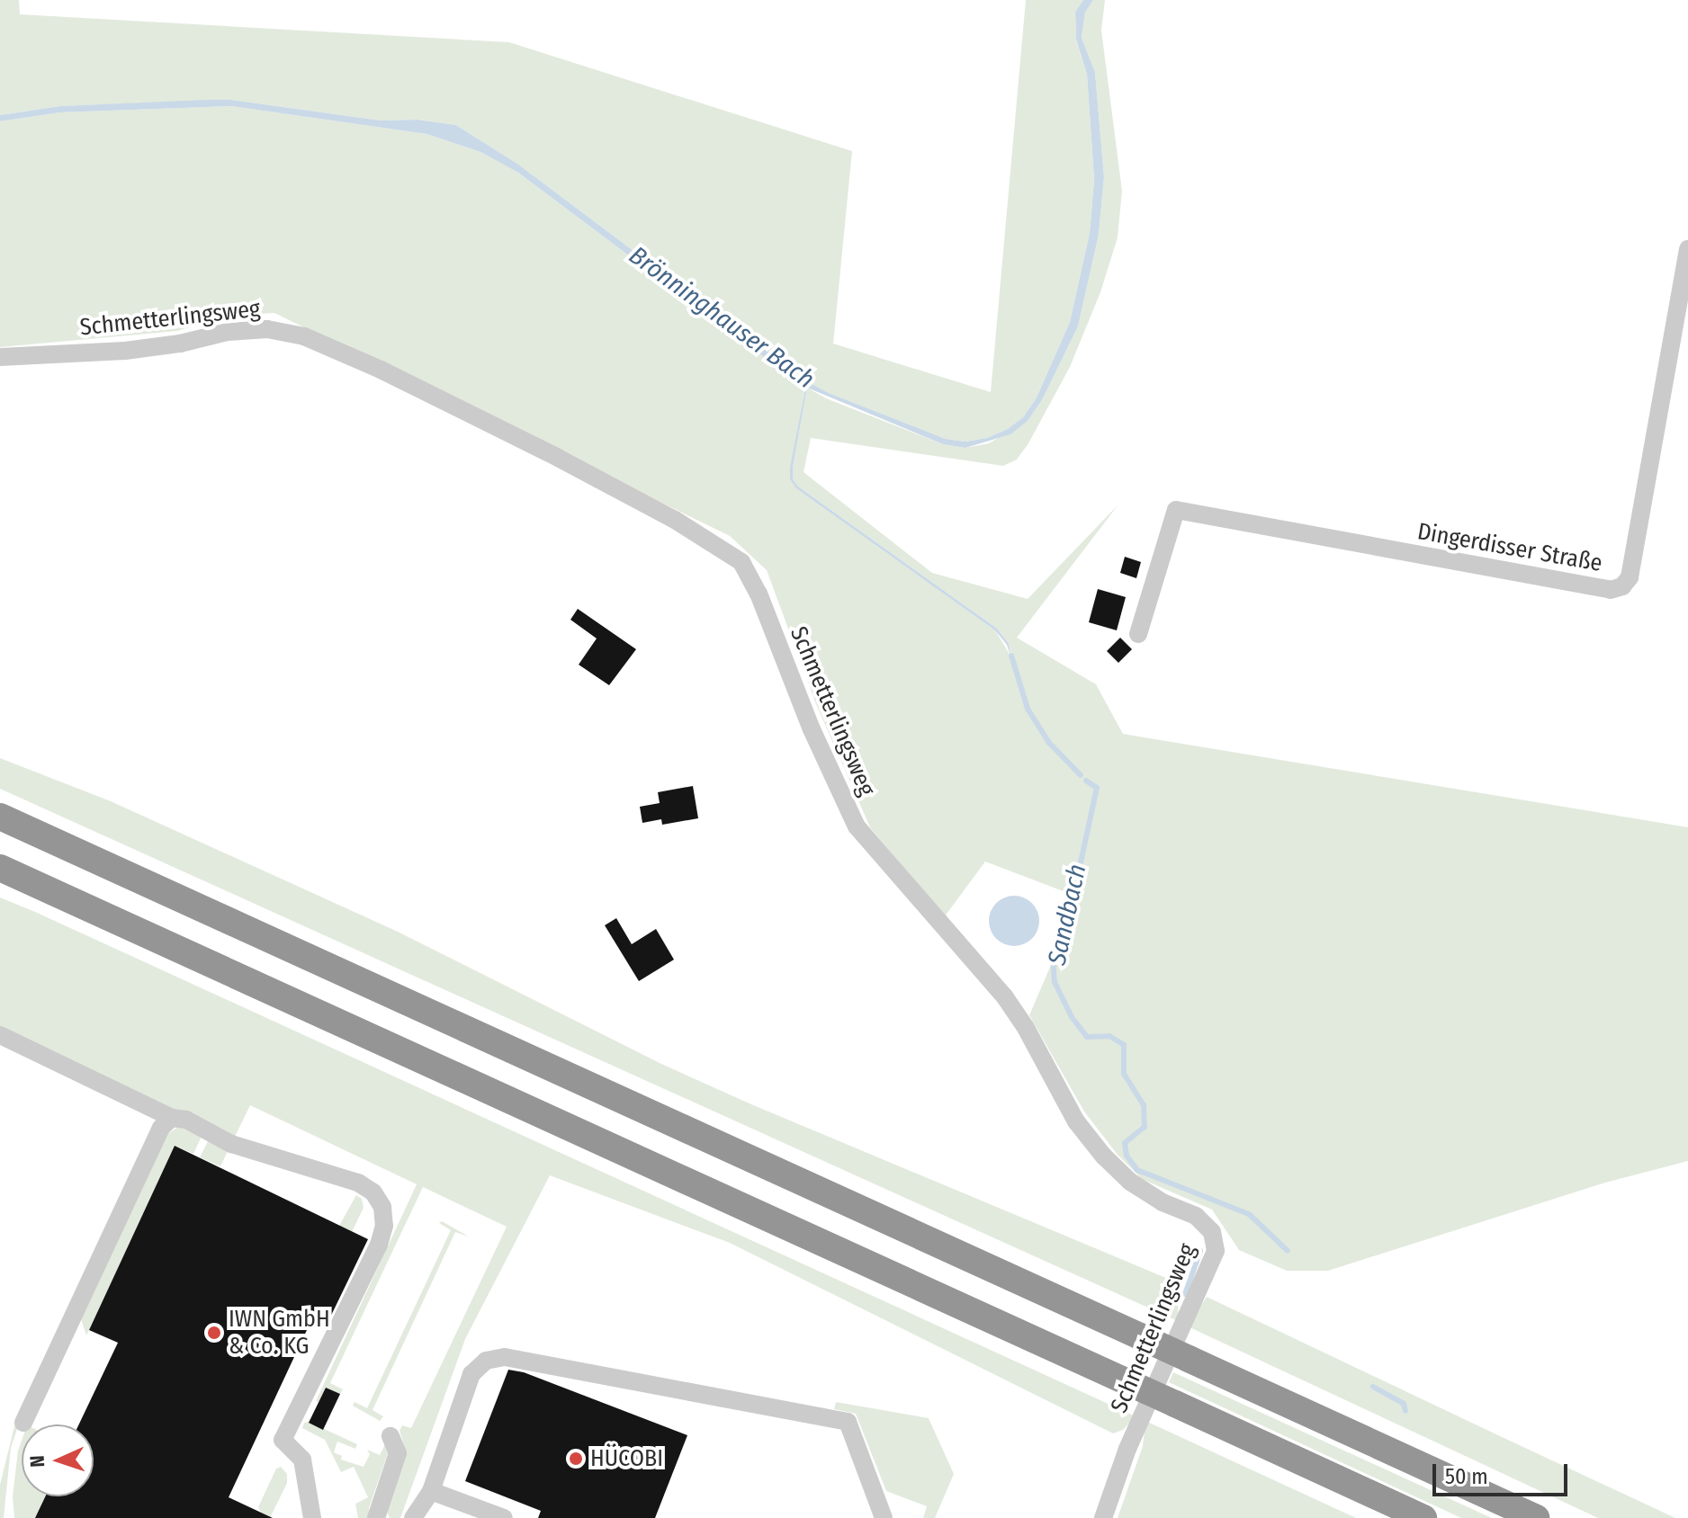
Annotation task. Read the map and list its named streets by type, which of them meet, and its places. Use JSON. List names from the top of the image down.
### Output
{
  "streets": {
    "street": ["Schmetterlingsweg", "Dingerdisser Straße"]
  },
  "water": ["Brönninghauser Bach", "Sandbach"],
  "places": ["IWN GmbH & Co. KG", "HÜCOBI"],
  "scale_bar": "50 m",
  "north": "left"
}
